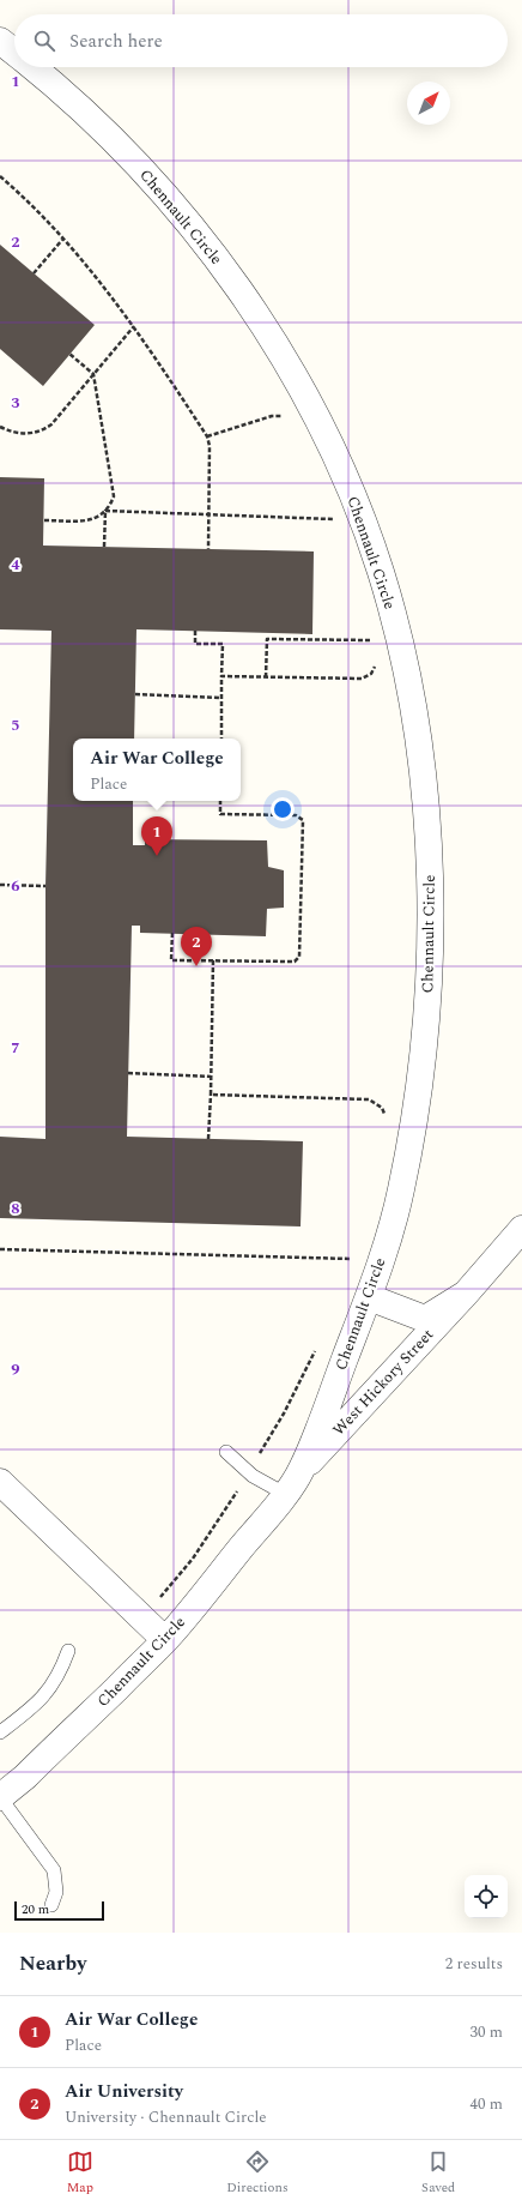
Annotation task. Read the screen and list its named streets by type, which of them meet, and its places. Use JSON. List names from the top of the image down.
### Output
{
  "streets": {
    "street": ["Chennault Circle", "West Hickory Street"]
  },
  "crossings": [
    ["Chennault Circle", "West Hickory Street"]
  ],
  "scale_bar": "20 m",
  "north": "top right",
  "page": {
    "search": "Search here",
    "popup": ["Air War College", "Place"],
    "pins": ["1", "2"],
    "scale": "20 m",
    "heading": ["Nearby", "2 results"],
    "list": [
      {
        "mark": "1",
        "name": "Air War College",
        "note": "Place",
        "value": "30 m"
      },
      {
        "mark": "2",
        "name": "Air University",
        "note": "University · Chennault Circle",
        "value": "40 m"
      }
    ],
    "nav": ["Map", "Directions", "Saved"]
  },
  "grid": {
    "rows": [
      "1",
      "2",
      "3",
      "4",
      "5",
      "6",
      "7",
      "8",
      "9"
    ]
  }
}
